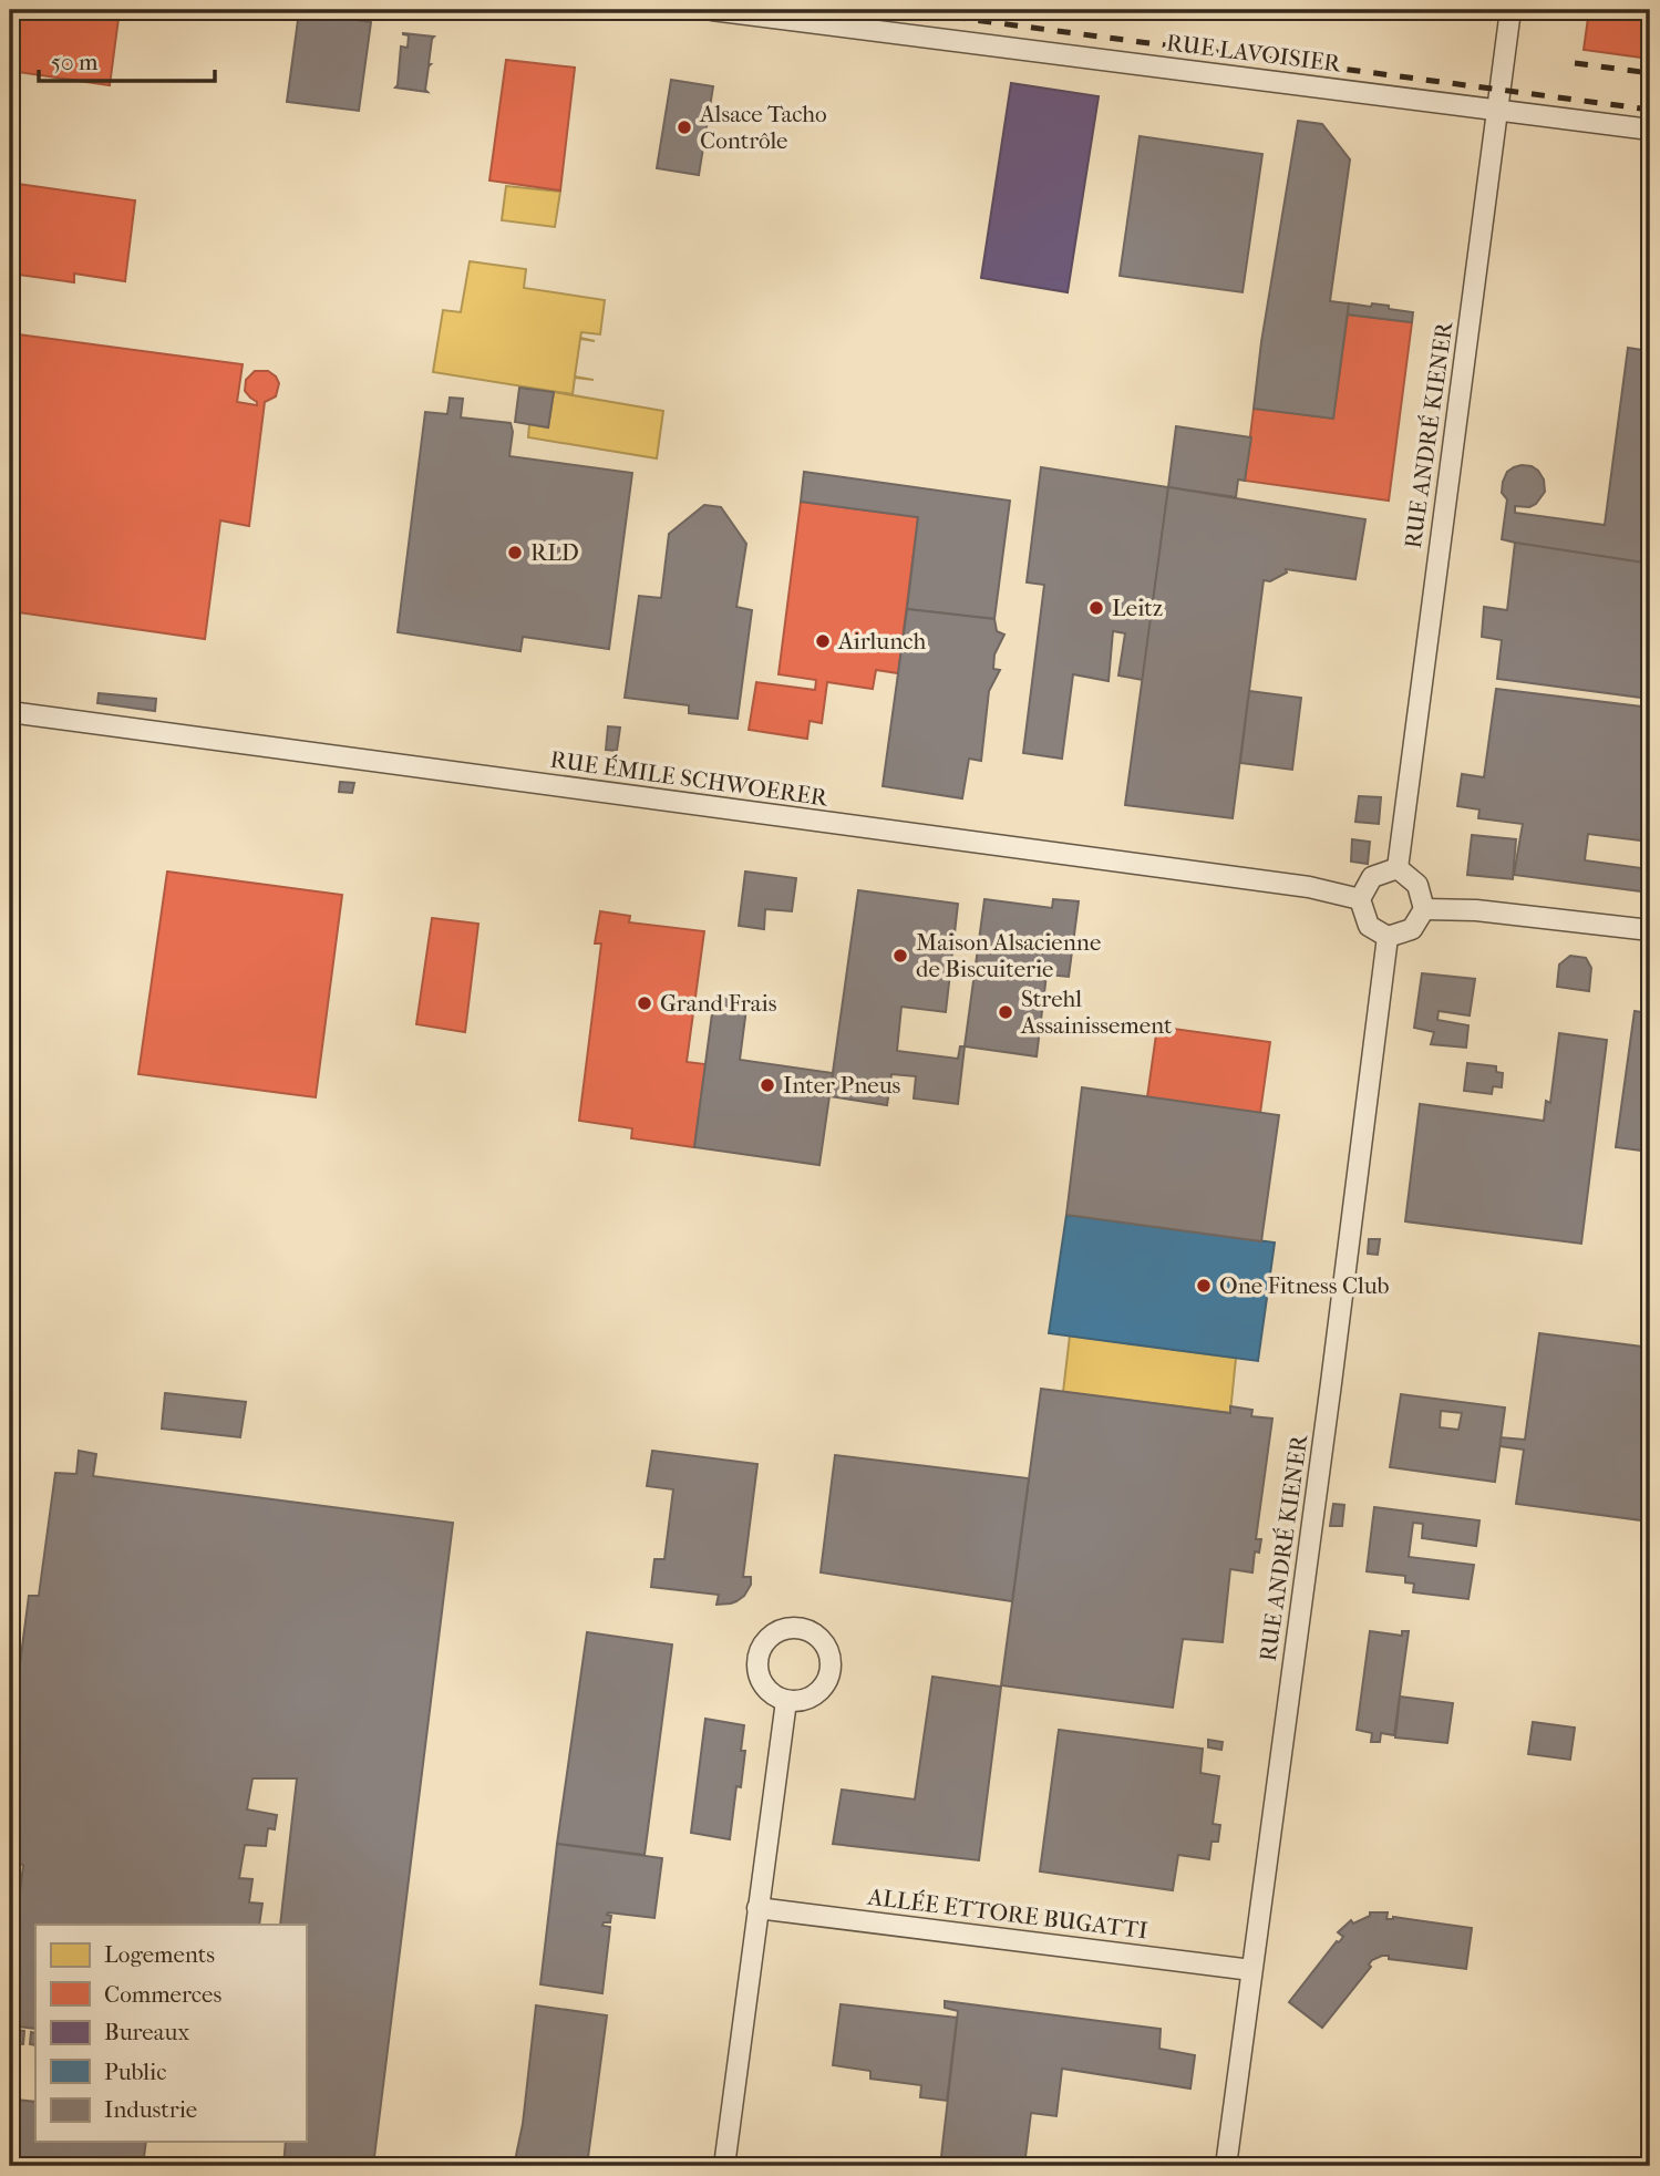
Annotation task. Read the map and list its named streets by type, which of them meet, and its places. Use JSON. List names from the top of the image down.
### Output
{
  "streets": {
    "street": [
      "RUE LAVOISIER",
      "RUE ANDRÉ KIENER",
      "RUE ÉMILE SCHWOERER",
      "ALLÉE ETTORE BUGATTI"
    ]
  },
  "crossings": [
    ["RUE LAVOISIER", "RUE ANDRÉ KIENER"],
    ["RUE ANDRÉ KIENER", "RUE ÉMILE SCHWOERER"],
    ["RUE ANDRÉ KIENER", "ALLÉE ETTORE BUGATTI"]
  ],
  "places": [
    "Alsace Tacho Contrôle",
    "RLD",
    "Leitz",
    "Airlunch",
    "Maison Alsacienne de Biscuiterie",
    "Grand Frais",
    "Strehl Assainissement",
    "Inter Pneus",
    "One Fitness Club"
  ],
  "legend": [
    "Logements",
    "Commerces",
    "Bureaux",
    "Public",
    "Industrie"
  ],
  "scale_bar": "50 m"
}
